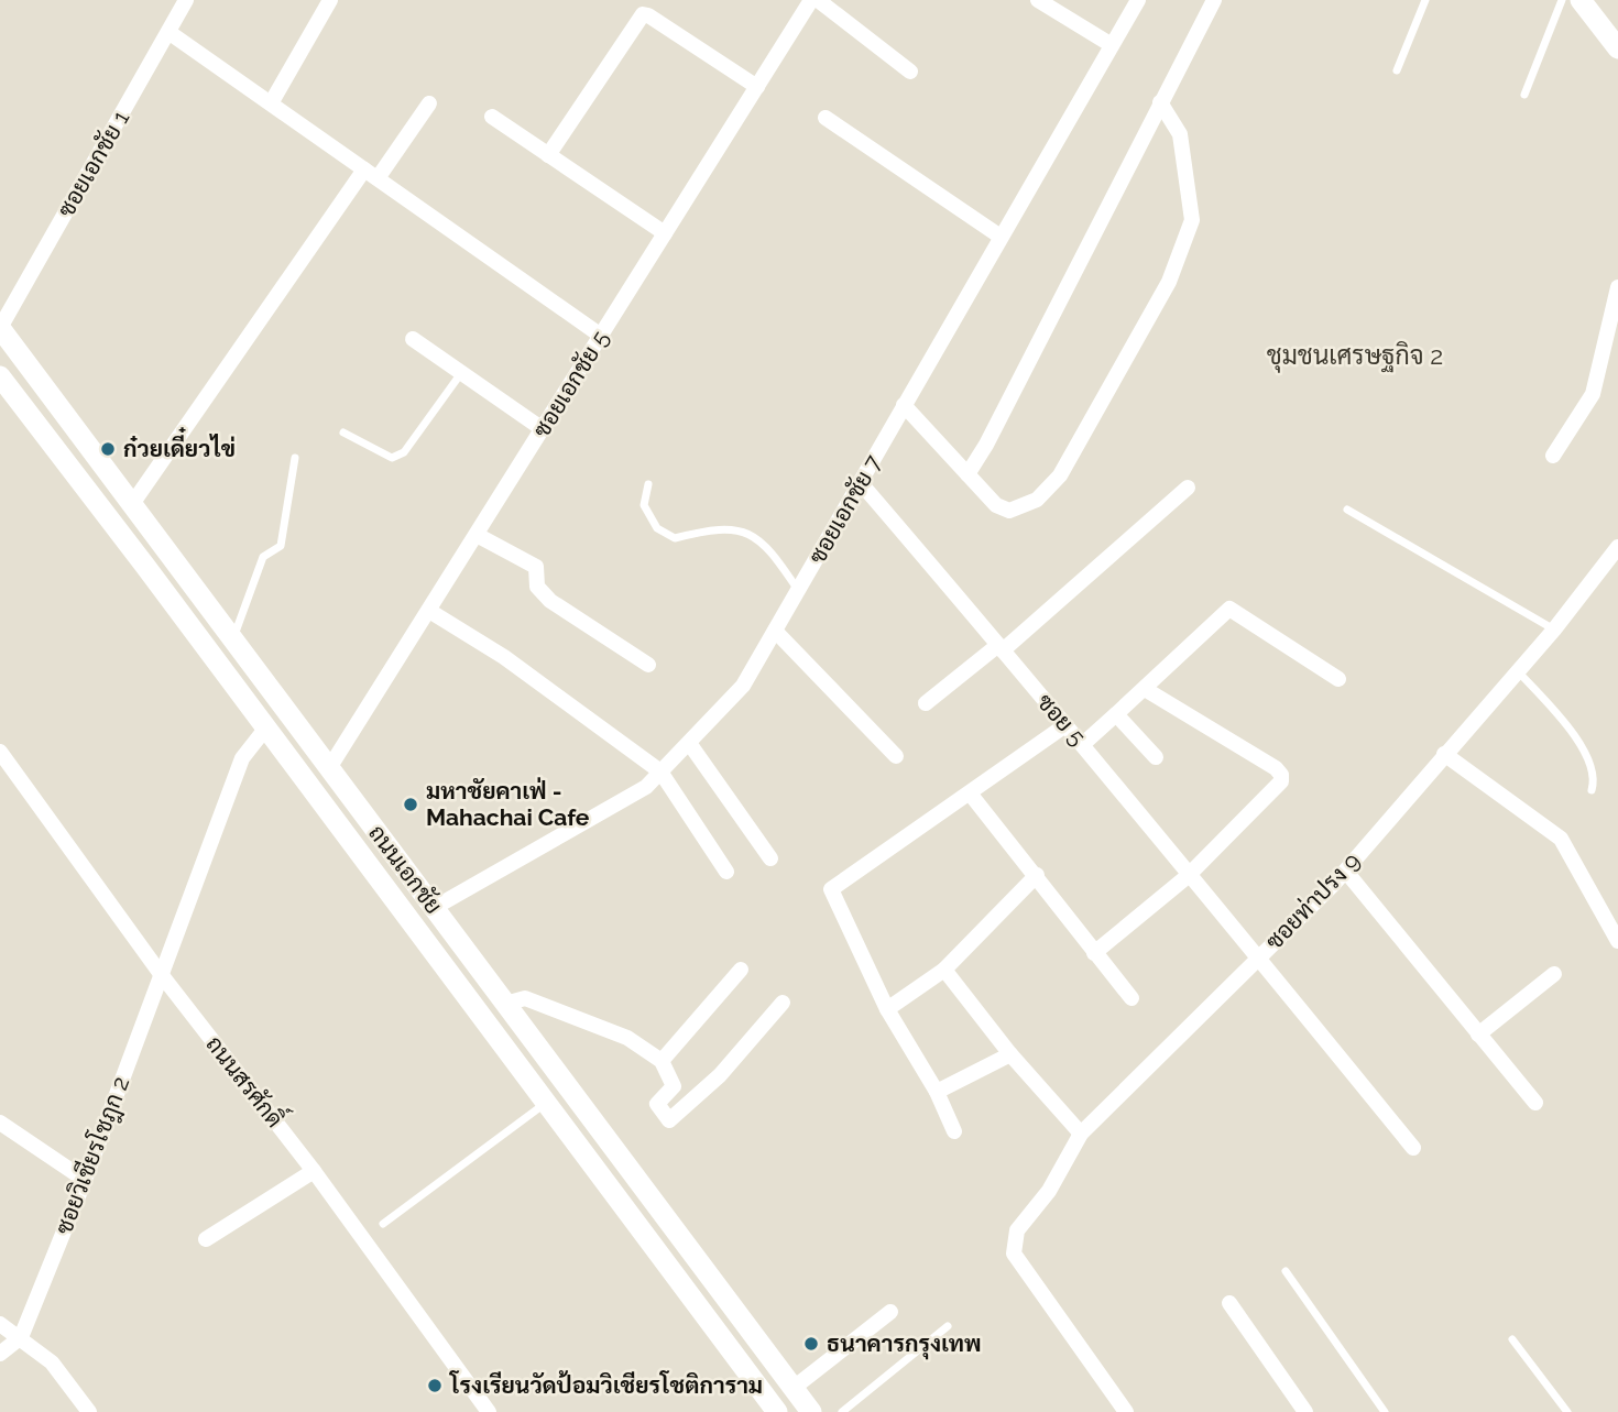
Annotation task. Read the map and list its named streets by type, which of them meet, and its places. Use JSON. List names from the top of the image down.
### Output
{
  "streets": {
    "main road": ["ถนนเอกชัย"],
    "street": [
      "ซอยเอกชัย 1",
      "ซอยเอกชัย 5",
      "ซอยเอกชัย 7",
      "ซอย 5",
      "ซอยท่าปรง 9",
      "ถนนสรศักดิ์",
      "ซอยวิเชียรโชฎก 2"
    ]
  },
  "crossings": [
    ["ซอยเอกชัย 1", "ถนนเอกชัย"],
    ["ซอยเอกชัย 5", "ถนนเอกชัย"],
    ["ซอยเอกชัย 7", "ซอย 5"],
    ["ซอยเอกชัย 7", "ถนนเอกชัย"],
    ["ซอย 5", "ซอยท่าปรง 9"],
    ["ถนนเอกชัย", "ซอยวิเชียรโชฎก 2"],
    ["ถนนสรศักดิ์", "ซอยวิเชียรโชฎก 2"]
  ],
  "districts": ["ชุมชนเศรษฐกิจ 2"],
  "places": [
    "ก๋วยเดี๋ยวไข่",
    "มหาชัยคาเฟ่ - Mahachai Cafe",
    "ธนาคารกรุงเทพ",
    "โรงเรียนวัดป้อมวิเชียรโชติการาม"
  ]
}
